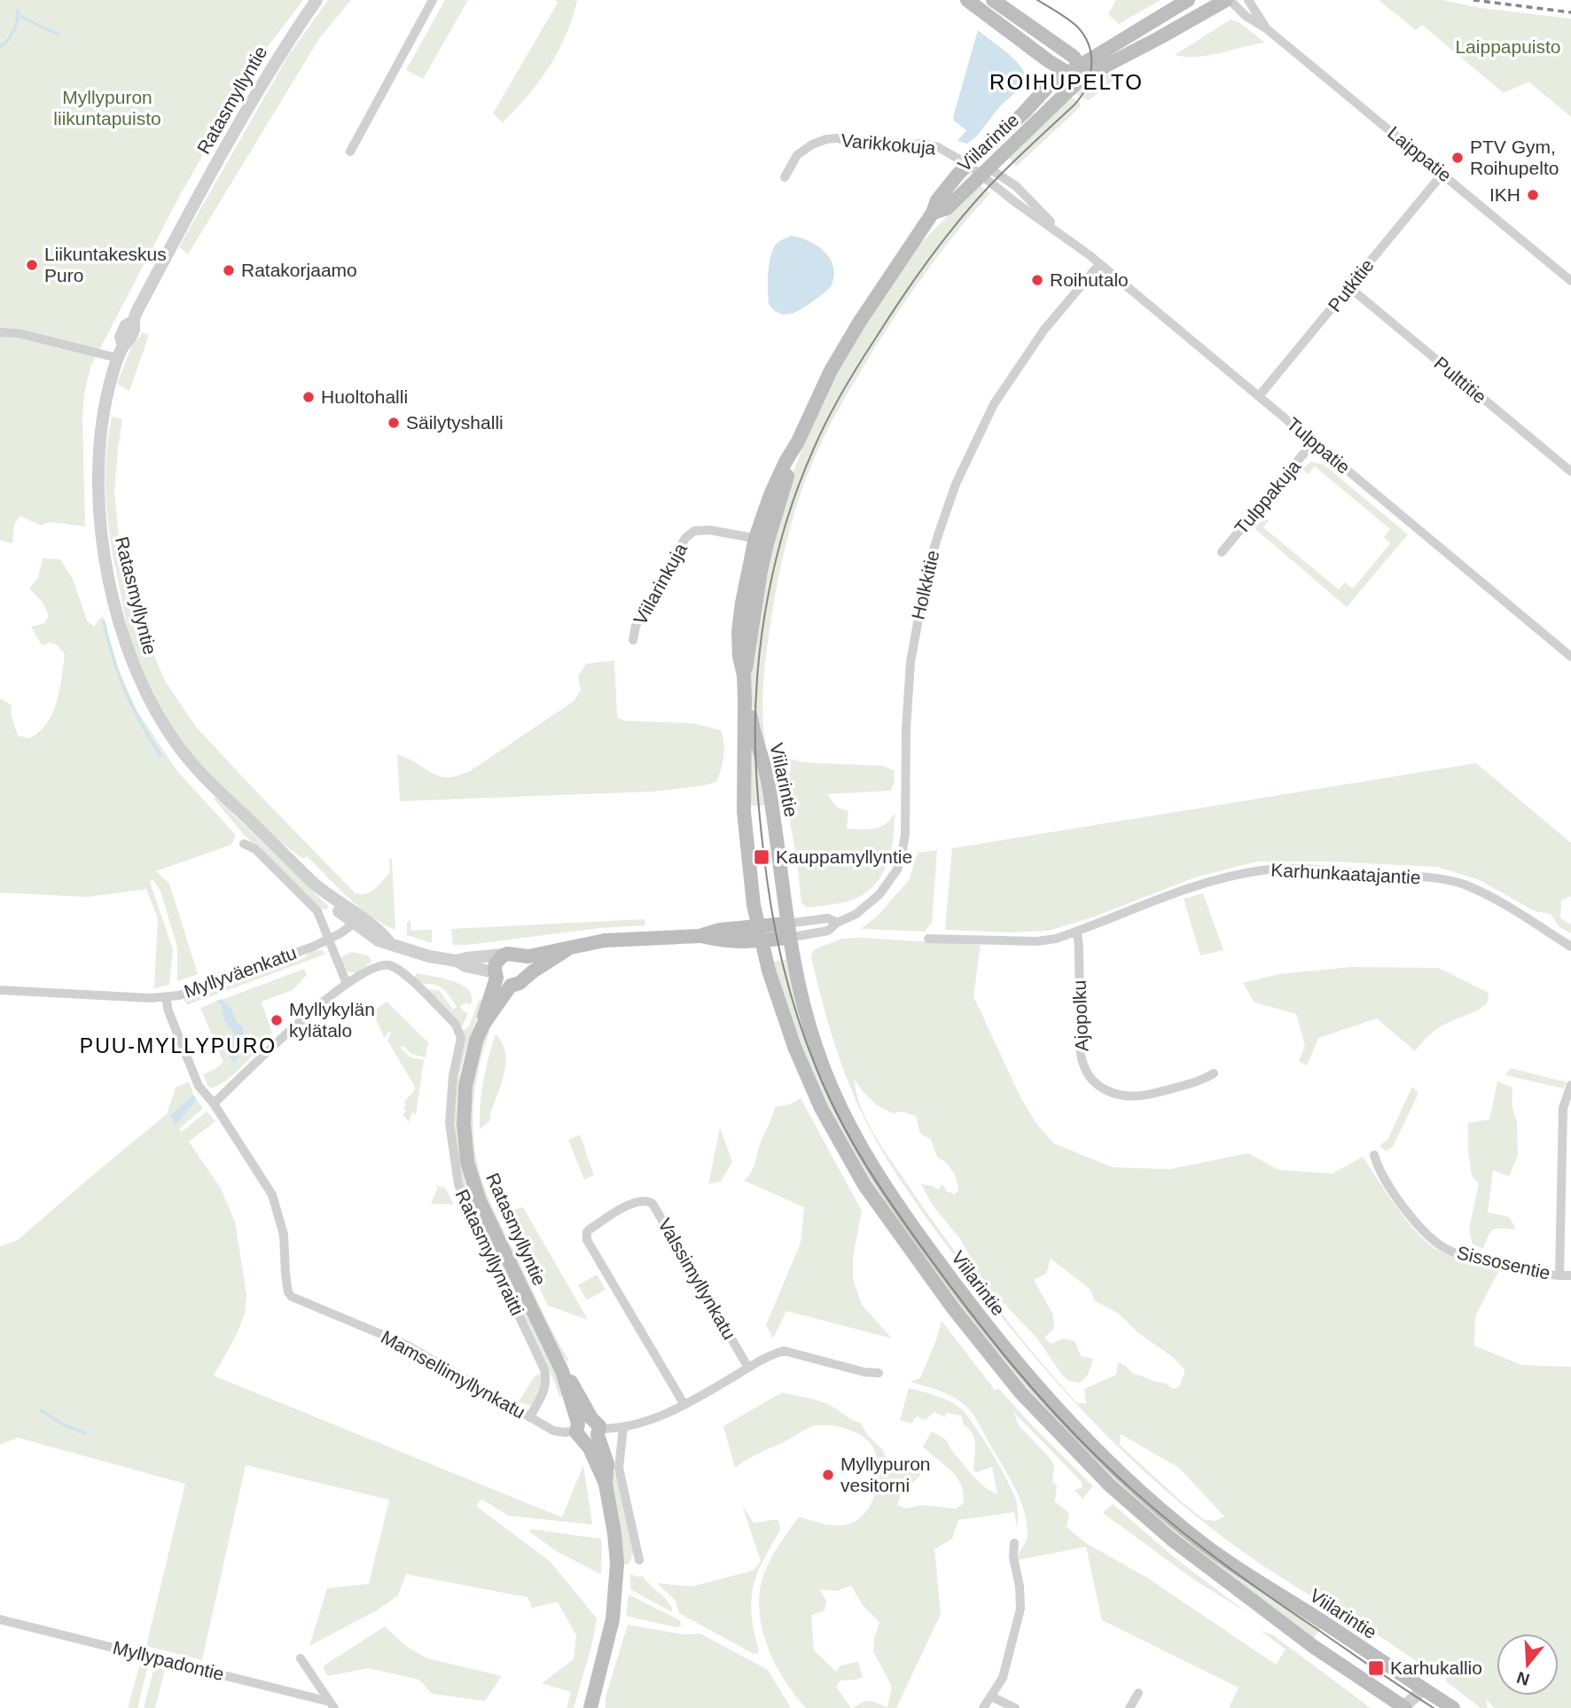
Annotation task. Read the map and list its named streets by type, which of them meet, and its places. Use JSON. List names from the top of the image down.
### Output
{
  "streets": {
    "main road": ["Ratasmyllyntie", "Viilarintie"],
    "street": [
      "Varikkokuja",
      "Laippatie",
      "Putkitie",
      "Pulttitie",
      "Tulppatie",
      "Tulppakuja",
      "Viilarinkuja",
      "Holkkitie",
      "Karhunkaatajantie",
      "Myllyväenkatu",
      "Ajopolku",
      "Ratasmyllynraitti",
      "Sissosentie",
      "Valssimyllynkatu",
      "Mamsellimyllynkatu",
      "Myllypadontie"
    ]
  },
  "crossings": [
    ["Ratasmyllyntie", "Myllyväenkatu"],
    ["Ratasmyllyntie", "Mamsellimyllynkatu"],
    ["Viilarintie", "Varikkokuja"],
    ["Viilarintie", "Laippatie"],
    ["Viilarintie", "Tulppatie"],
    ["Viilarintie", "Viilarinkuja"],
    ["Viilarintie", "Holkkitie"],
    ["Laippatie", "Putkitie"],
    ["Putkitie", "Pulttitie"],
    ["Putkitie", "Tulppatie"],
    ["Tulppatie", "Tulppakuja"],
    ["Tulppatie", "Holkkitie"],
    ["Karhunkaatajantie", "Ajopolku"],
    ["Myllyväenkatu", "Mamsellimyllynkatu"],
    ["Ratasmyllynraitti", "Mamsellimyllynkatu"]
  ],
  "districts": ["ROIHUPELTO", "PUU-MYLLYPURO"],
  "parks": ["Laippapuisto", "Myllypuron liikuntapuisto"],
  "places": {
    "other": [
      "PTV Gym, Roihupelto",
      "IKH",
      "Liikuntakeskus Puro",
      "Ratakorjaamo",
      "Roihutalo",
      "Huoltohalli",
      "Säilytyshalli",
      "Myllykylän kylätalo",
      "Myllypuron vesitorni"
    ],
    "transit": ["Kauppamyllyntie", "Karhukallio"]
  },
  "north": "bottom"
}
